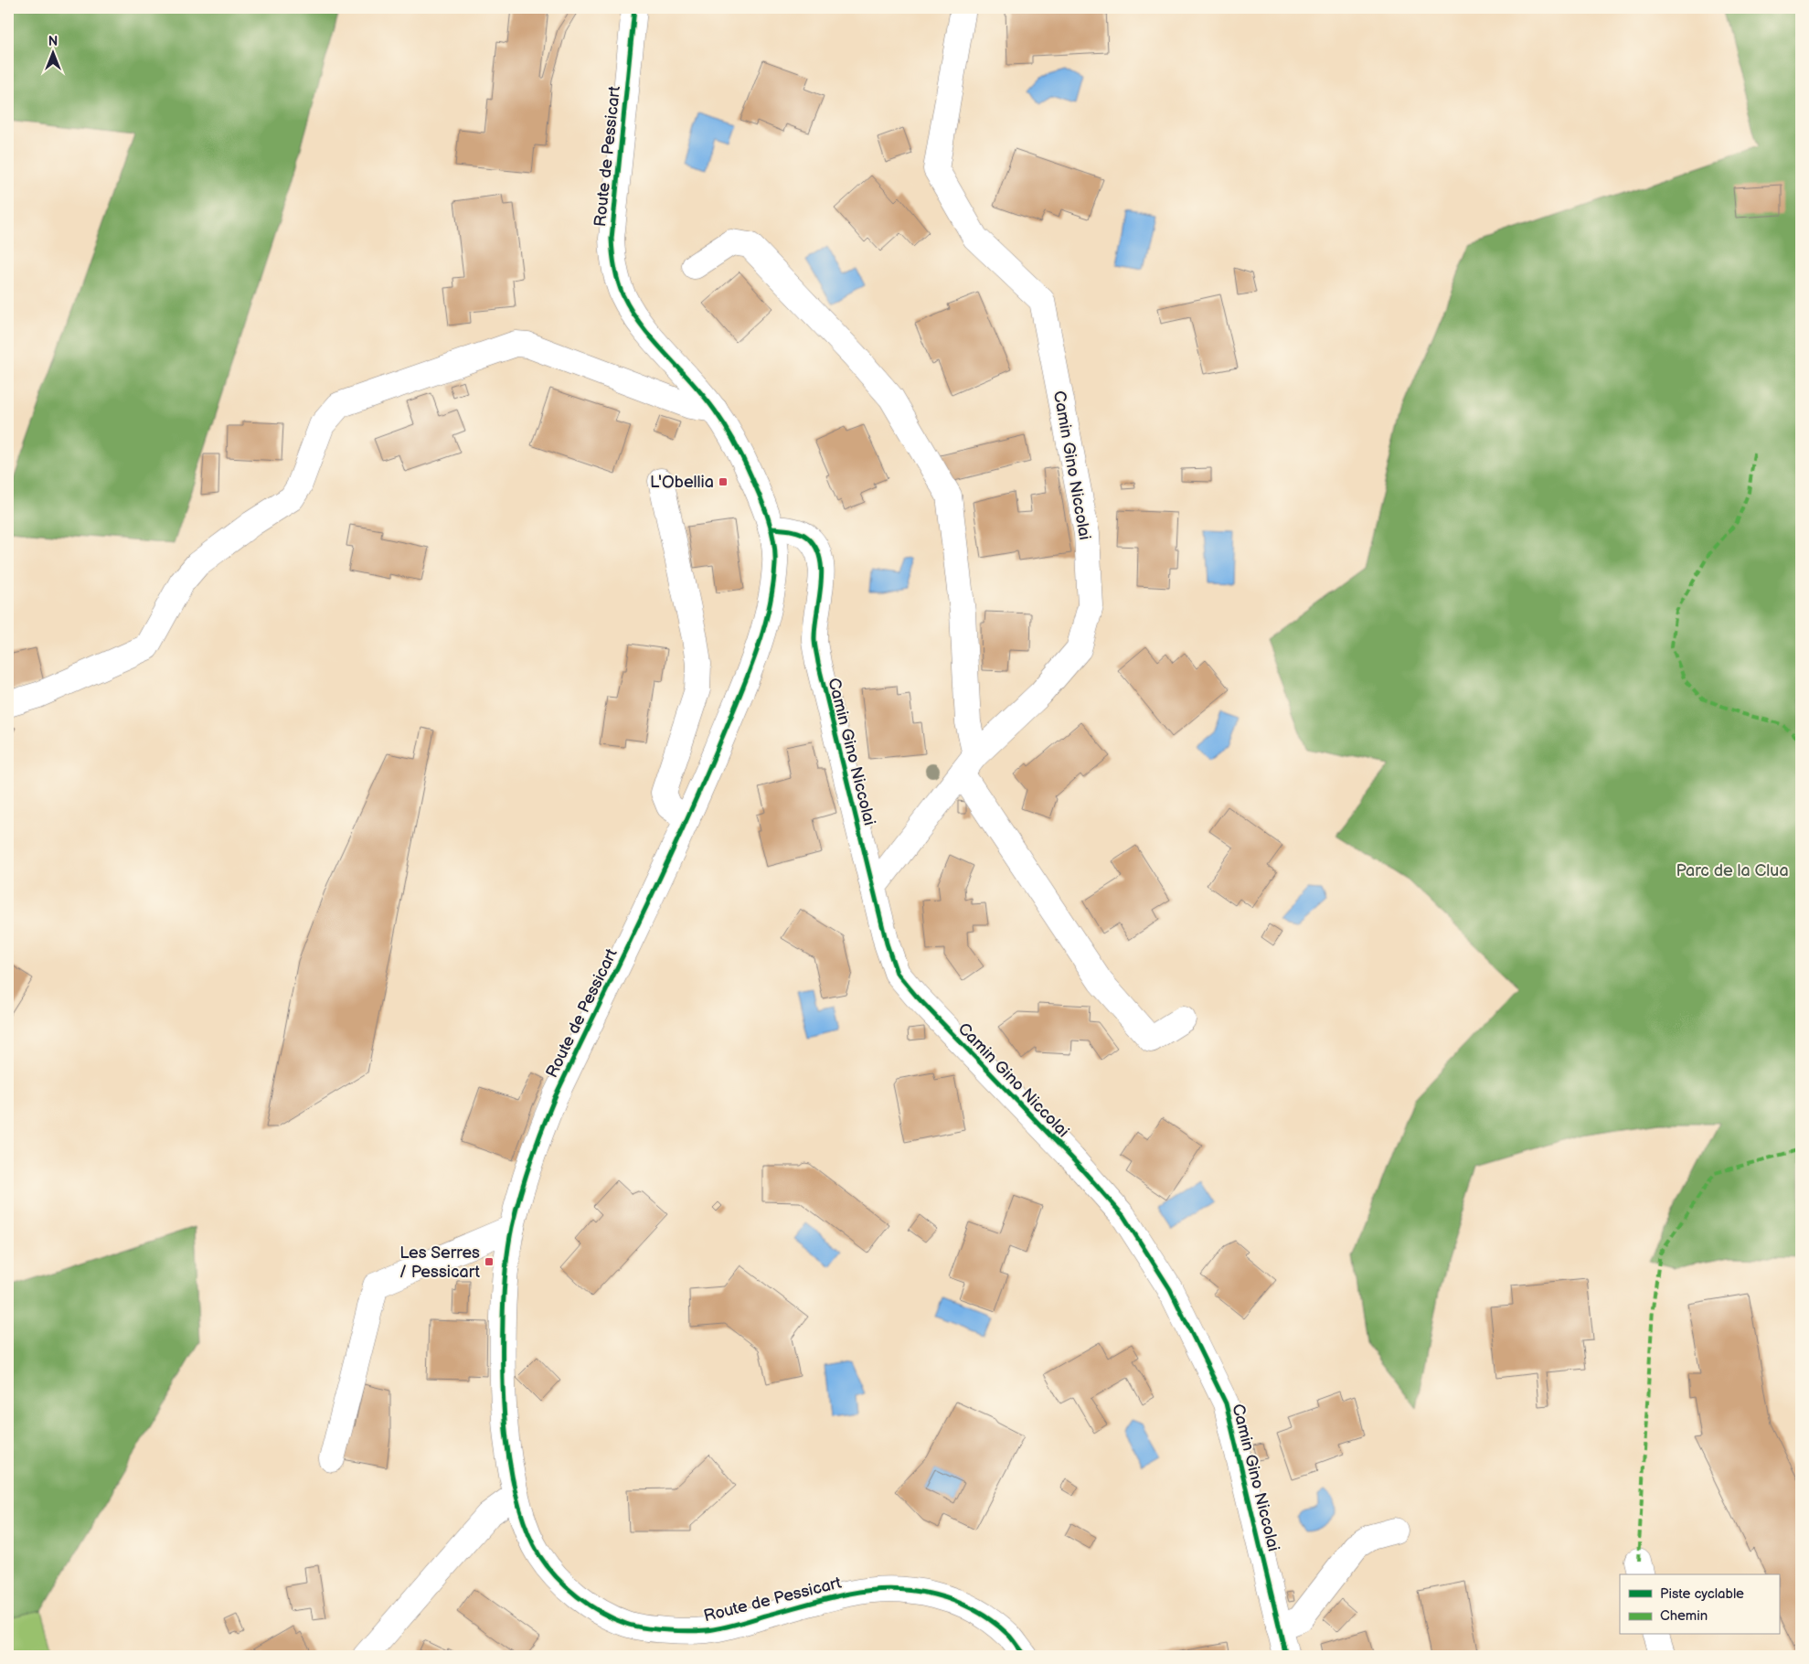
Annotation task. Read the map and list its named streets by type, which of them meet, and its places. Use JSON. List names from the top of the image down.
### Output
{
  "streets": {
    "street": ["Route de Pessicart", "Camin Gino Niccolai"]
  },
  "crossings": [
    ["Route de Pessicart", "Camin Gino Niccolai"]
  ],
  "parks": ["Parc de la Clua"],
  "places": {
    "transit": ["L'Obellia", "Les Serres / Pessicart"]
  },
  "legend": ["Piste cyclable", "Chemin"],
  "north": "top"
}
